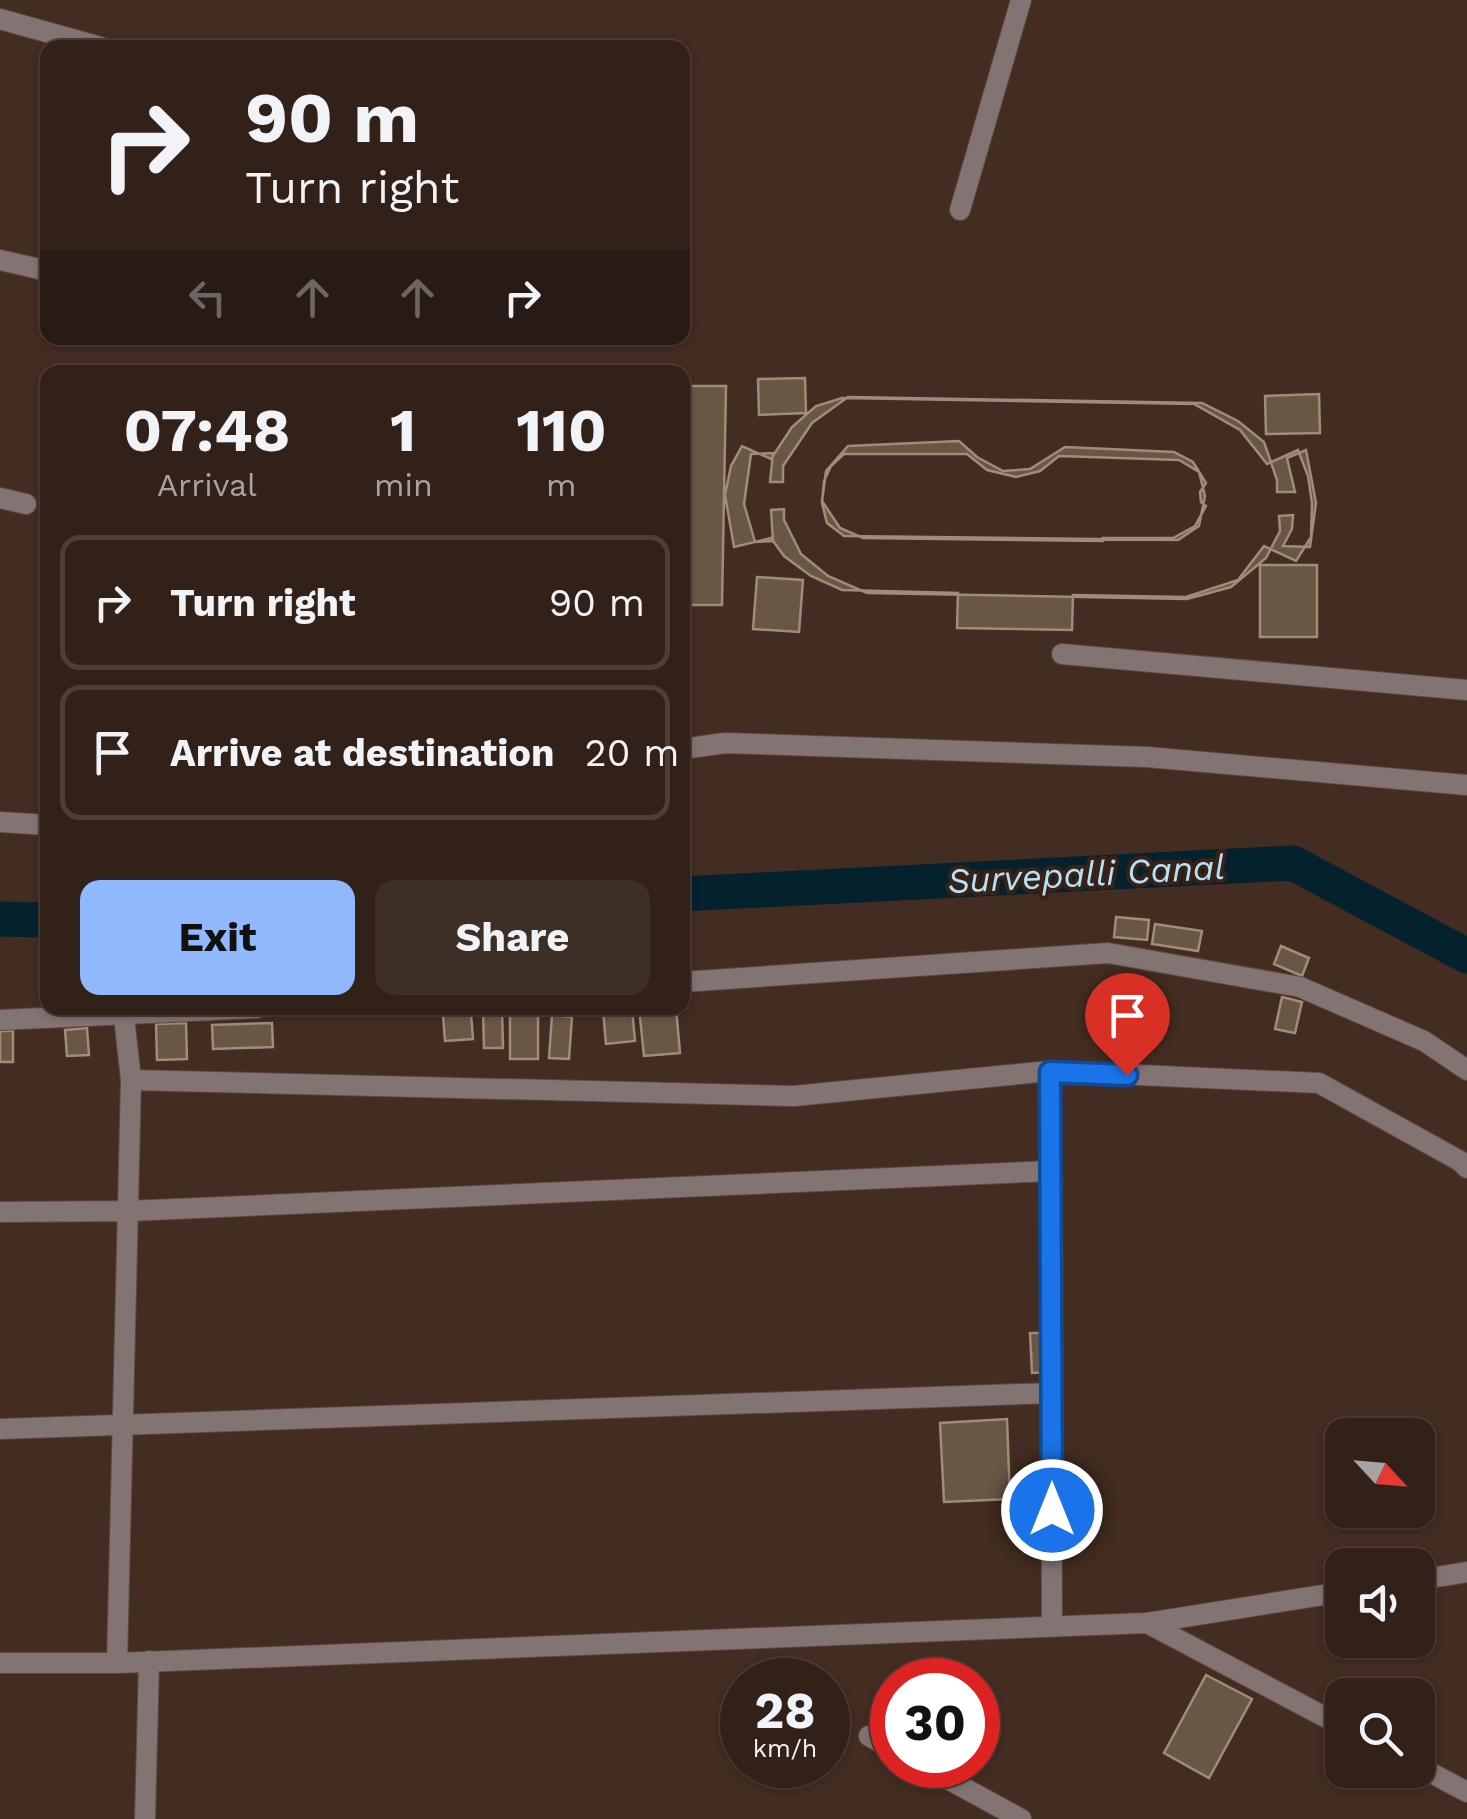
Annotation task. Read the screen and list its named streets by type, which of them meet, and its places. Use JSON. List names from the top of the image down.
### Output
{
  "water": ["Survepalli Canal"],
  "north": "bottom right",
  "page": {
    "turn": ["90 m", "Turn right"],
    "eta": [
      "07:48",
      "Arrival",
      "1",
      "min",
      "110",
      "m"
    ],
    "list": [
      {
        "name": "Turn right",
        "value": "90 m"
      },
      {
        "name": "Arrive at destination",
        "value": "20 m"
      }
    ],
    "buttons": ["Exit", "Share"],
    "speed": "28 km/h",
    "limit": "30"
  }
}
